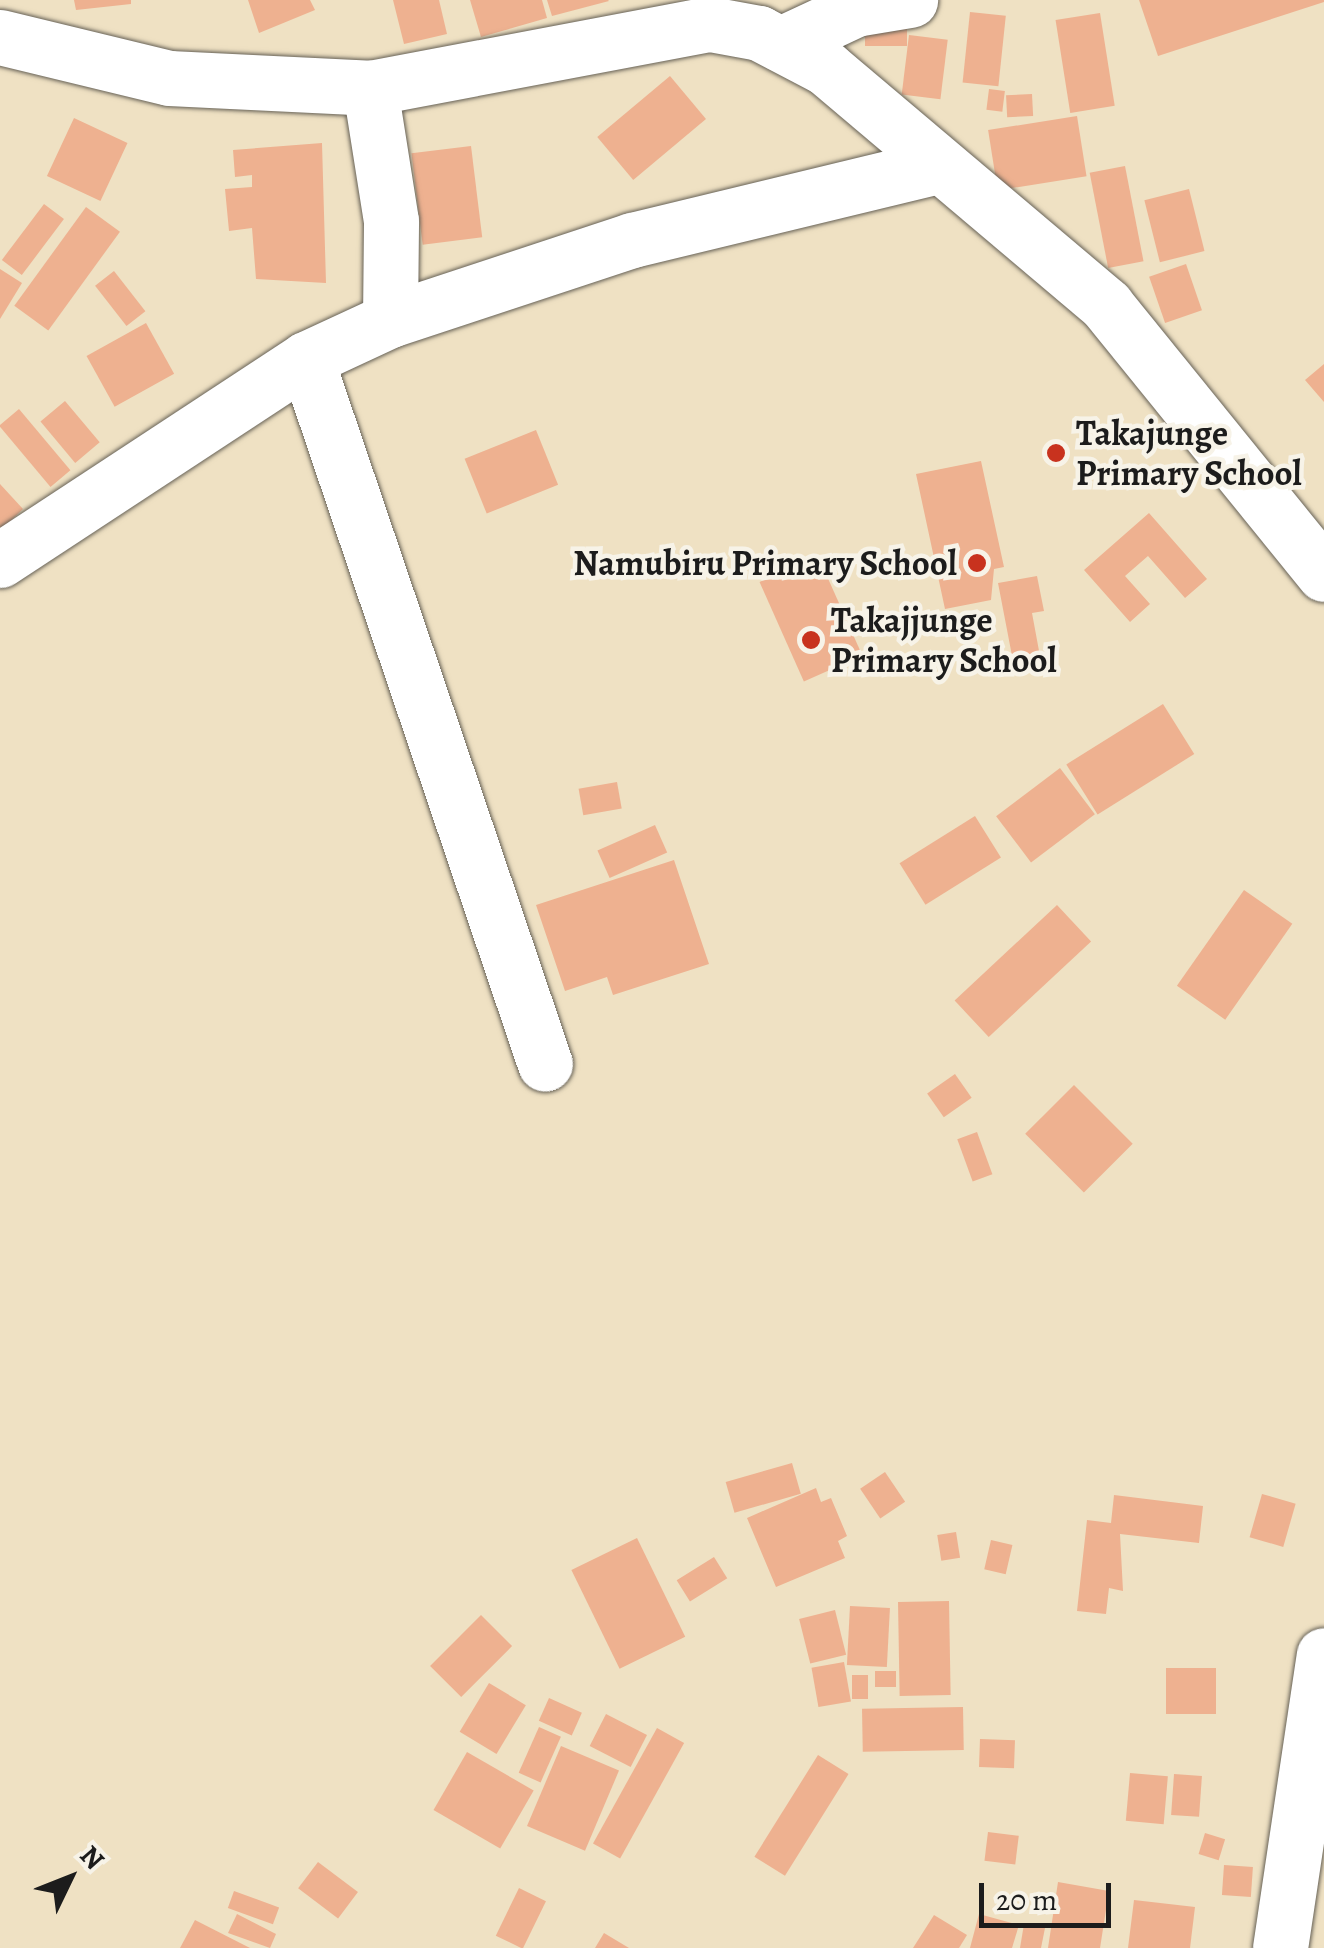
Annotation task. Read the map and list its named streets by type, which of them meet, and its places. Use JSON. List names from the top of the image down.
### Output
{
  "places": ["Takajunge Primary School", "Namubiru Primary School", "Takajjunge Primary School"],
  "scale_bar": "20 m",
  "north": "top right"
}
